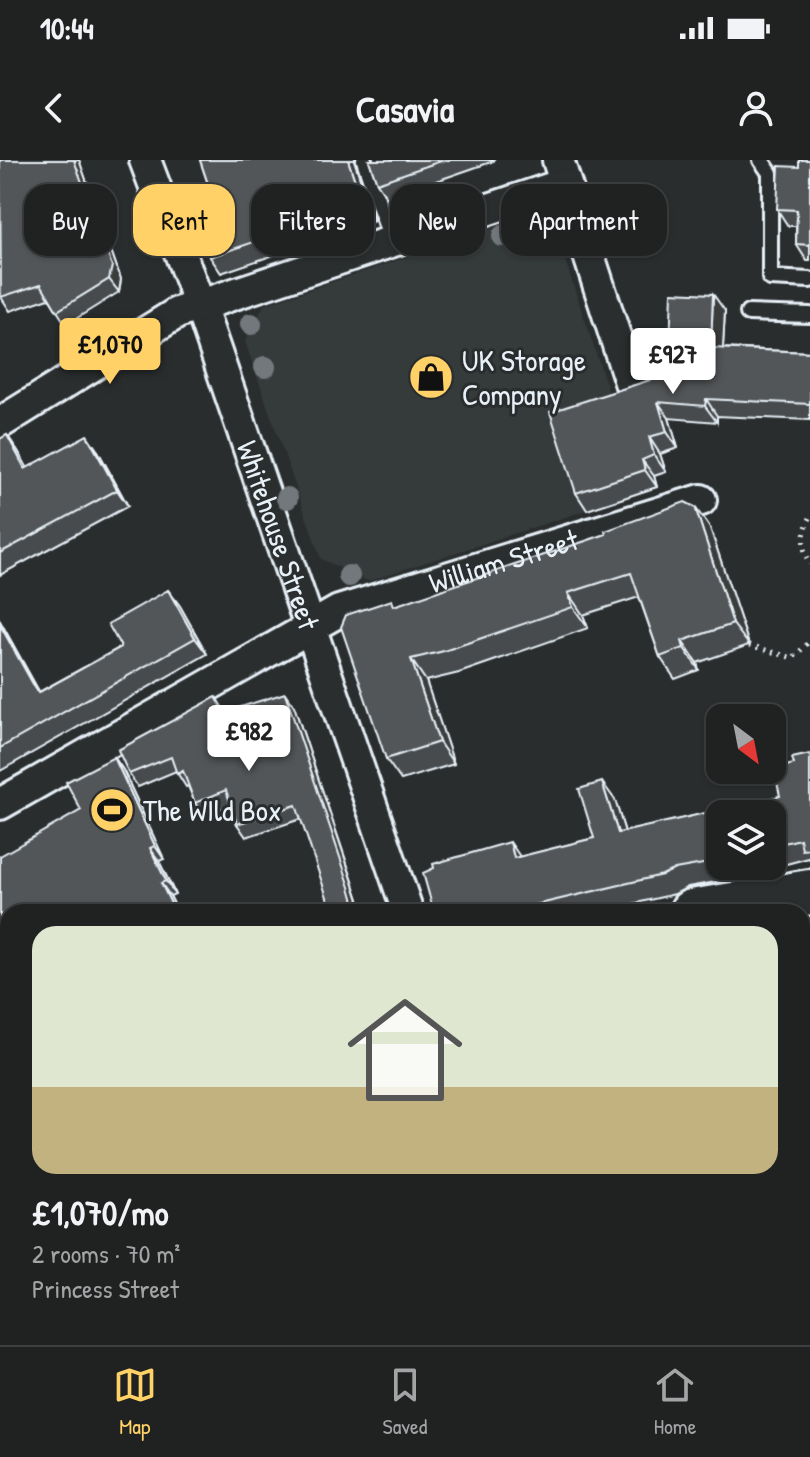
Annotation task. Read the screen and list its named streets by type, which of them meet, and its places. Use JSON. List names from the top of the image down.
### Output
{
  "streets": {
    "street": ["Whitehouse Street", "William Street"]
  },
  "crossings": [
    ["Whitehouse Street", "William Street"]
  ],
  "places": {
    "shop": ["UK Storage Company"],
    "sports": ["The WIld Box"]
  },
  "north": "bottom right",
  "page": {
    "status": "10:44",
    "header": "Casavia",
    "chip": [
      "Buy",
      "Rent",
      "Filters",
      "New",
      "Apartment"
    ],
    "price": ["£1,070", "£927", "£982"],
    "list": [
      {
        "name": "£1,070/mo",
        "note": "2 rooms · 70 m² · Princess Street"
      }
    ],
    "tabs": ["Map", "Saved", "Home"]
  }
}
